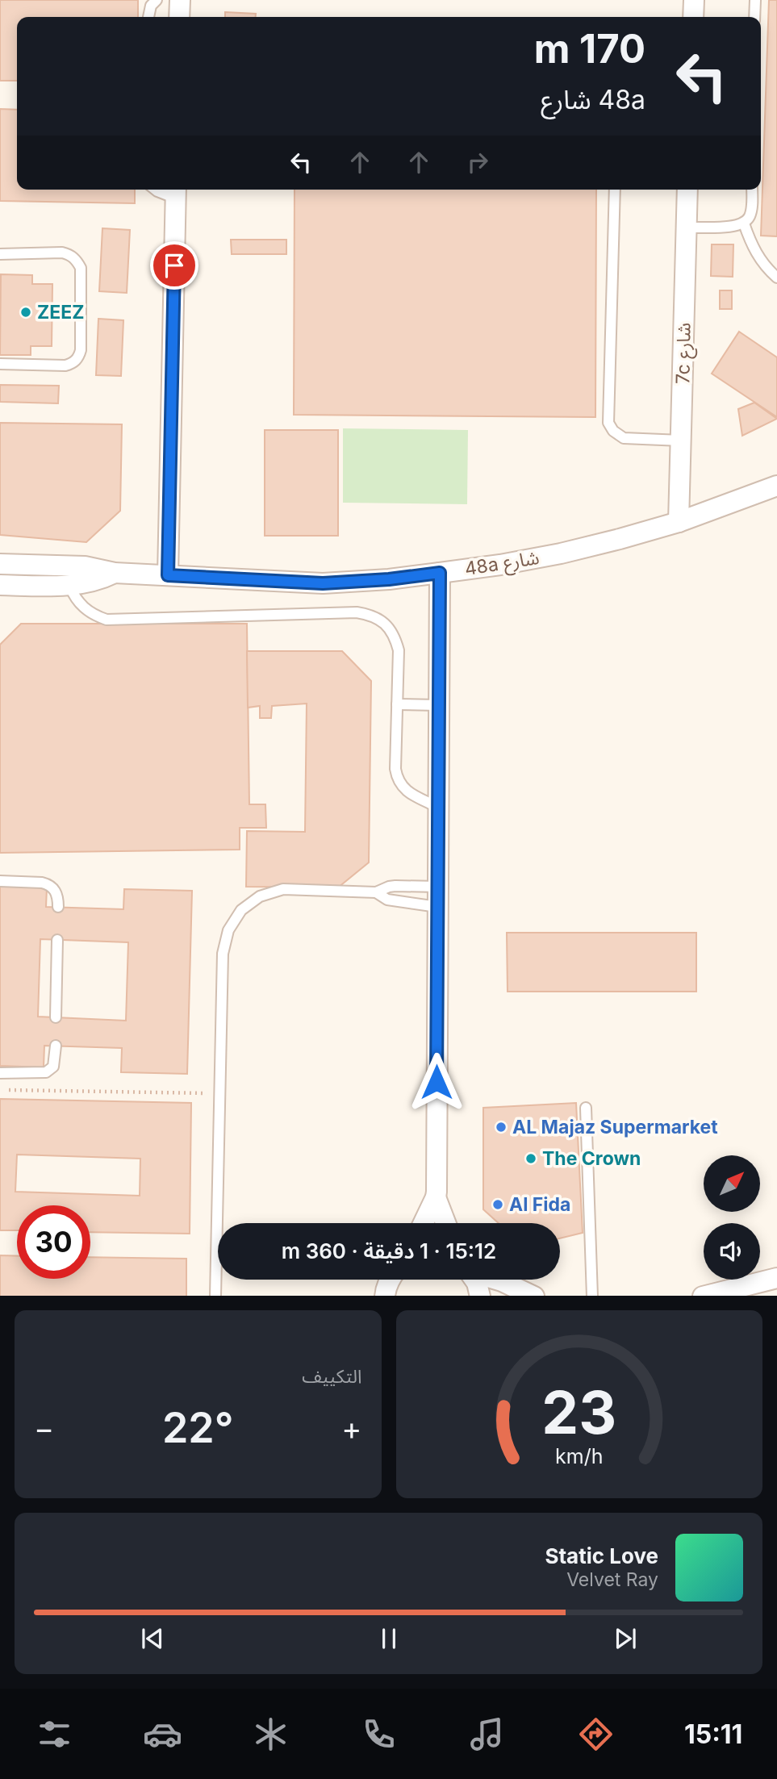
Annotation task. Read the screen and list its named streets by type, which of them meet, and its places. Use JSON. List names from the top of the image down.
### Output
{
  "streets": {
    "street": ["7c شارع", "48a شارع"]
  },
  "crossings": [
    ["7c شارع", "48a شارع"]
  ],
  "places": [
    "ZEEZ",
    "AL Majaz Supermarket",
    "The Crown",
    "Al Fida"
  ],
  "north": "top right",
  "page": {
    "turn": ["170 m", "48a شارع"],
    "limit": "30",
    "trip": "15:12 · 1 دقيقة · 360 m",
    "tile": "التكييف",
    "heat": ["−", "22°", "+"],
    "song": ["Static Love", "Velvet Ray"],
    "tabs": "15:11",
    "gauge": ["23", "km/h"]
  }
}
